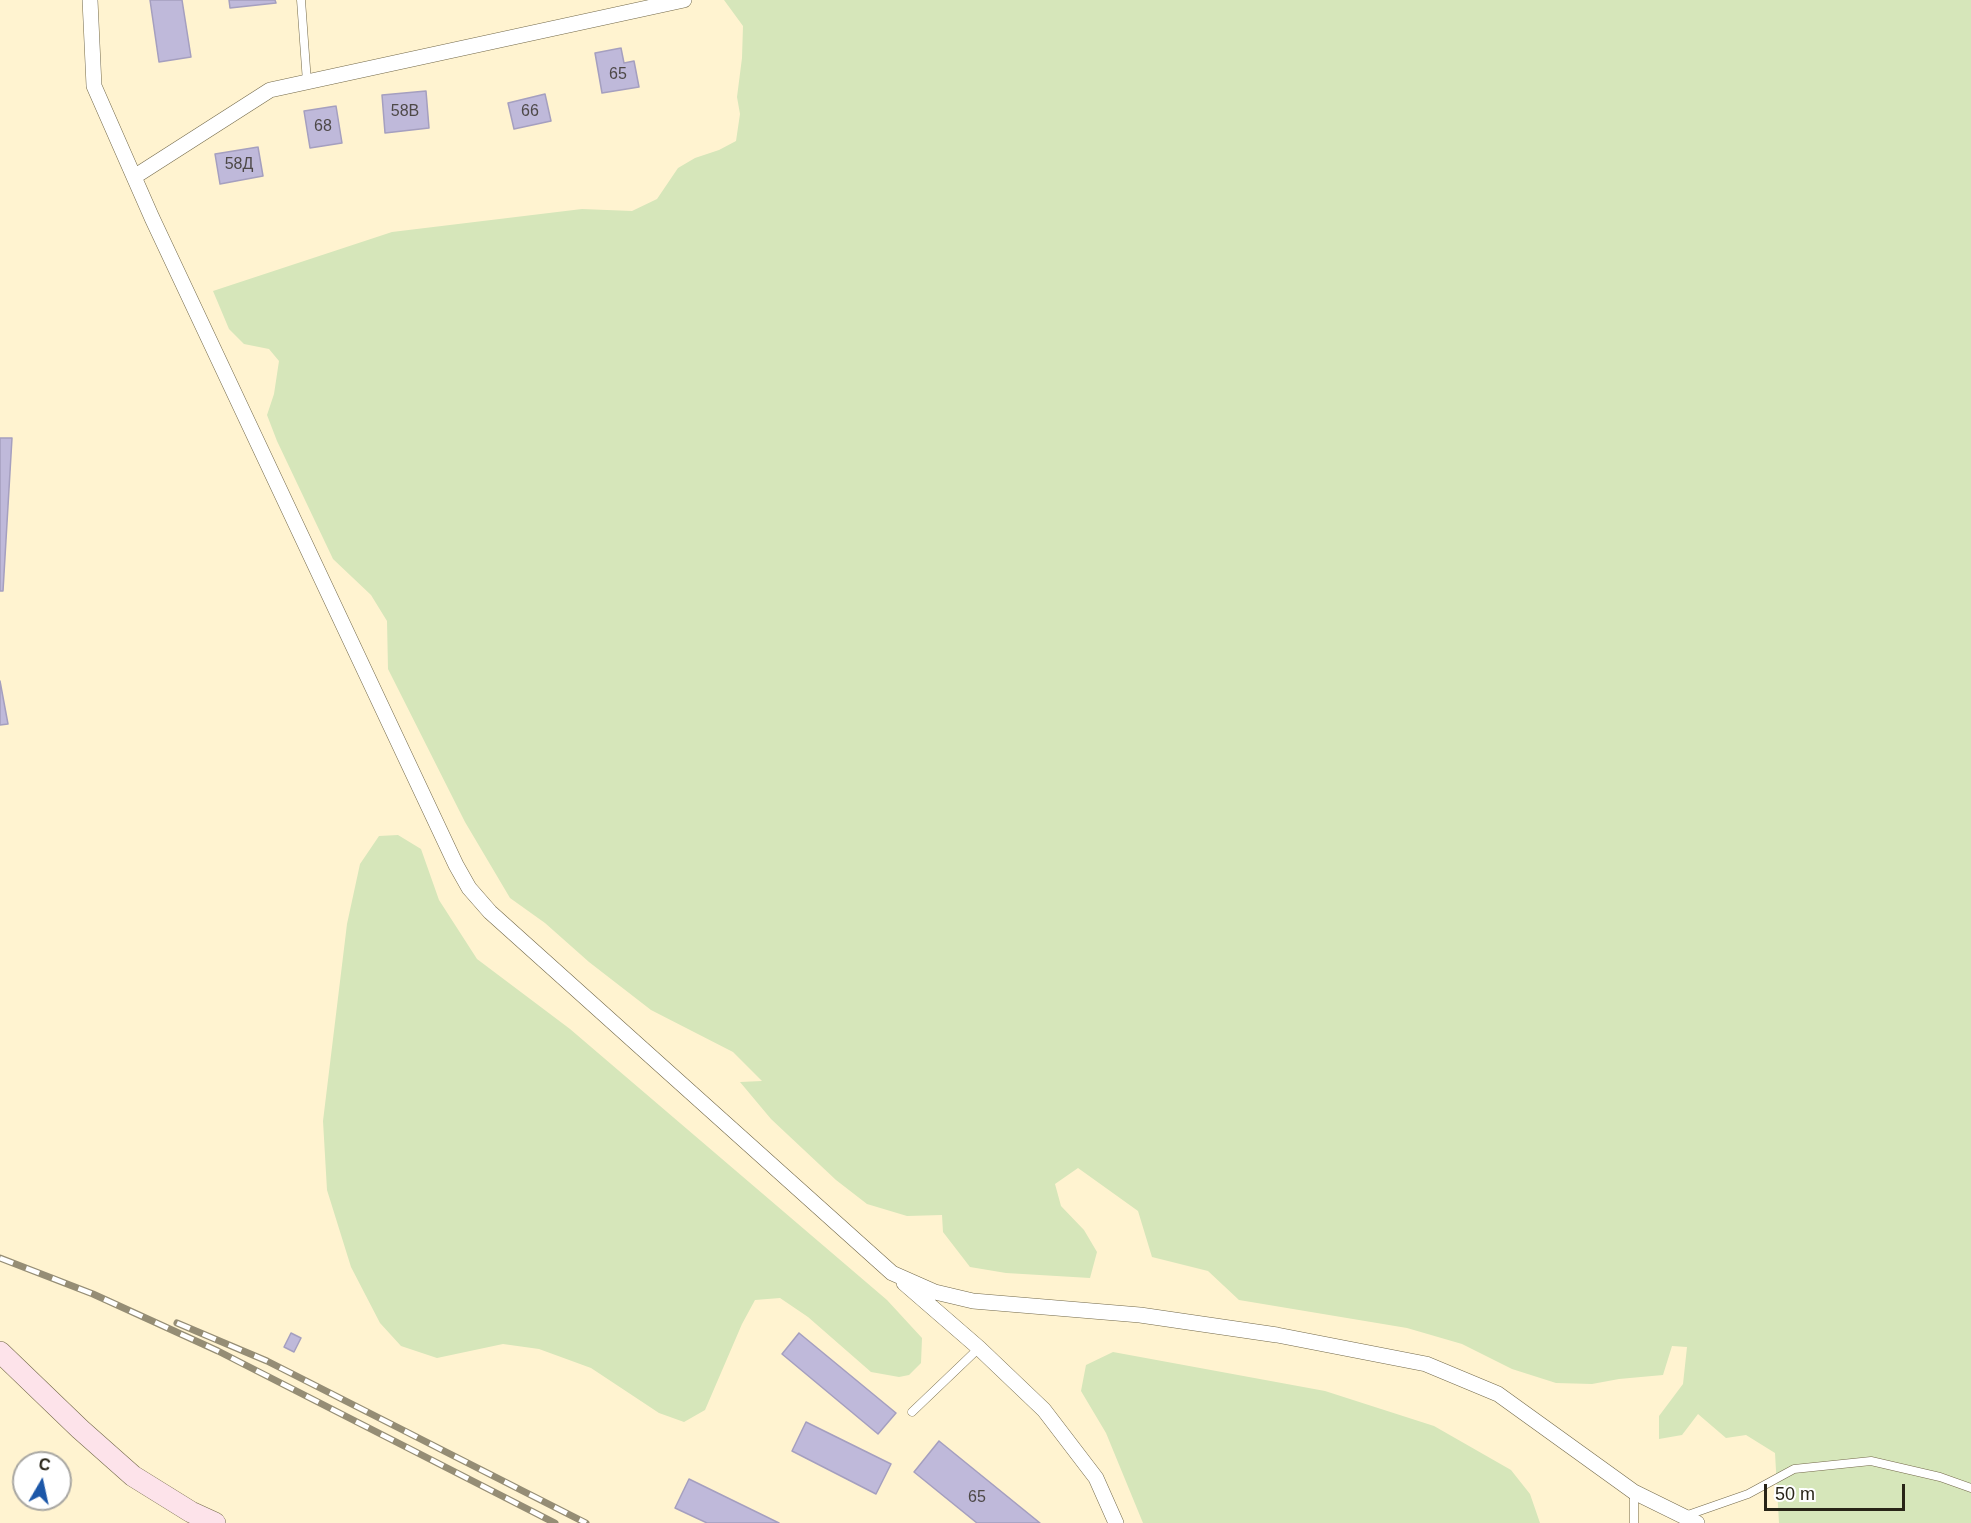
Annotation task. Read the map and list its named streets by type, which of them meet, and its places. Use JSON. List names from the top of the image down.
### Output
{
  "house_numbers": [
    "65",
    "58В",
    "66",
    "68",
    "58Д",
    "65"
  ],
  "scale_bar": "50 m",
  "north": "top"
}
